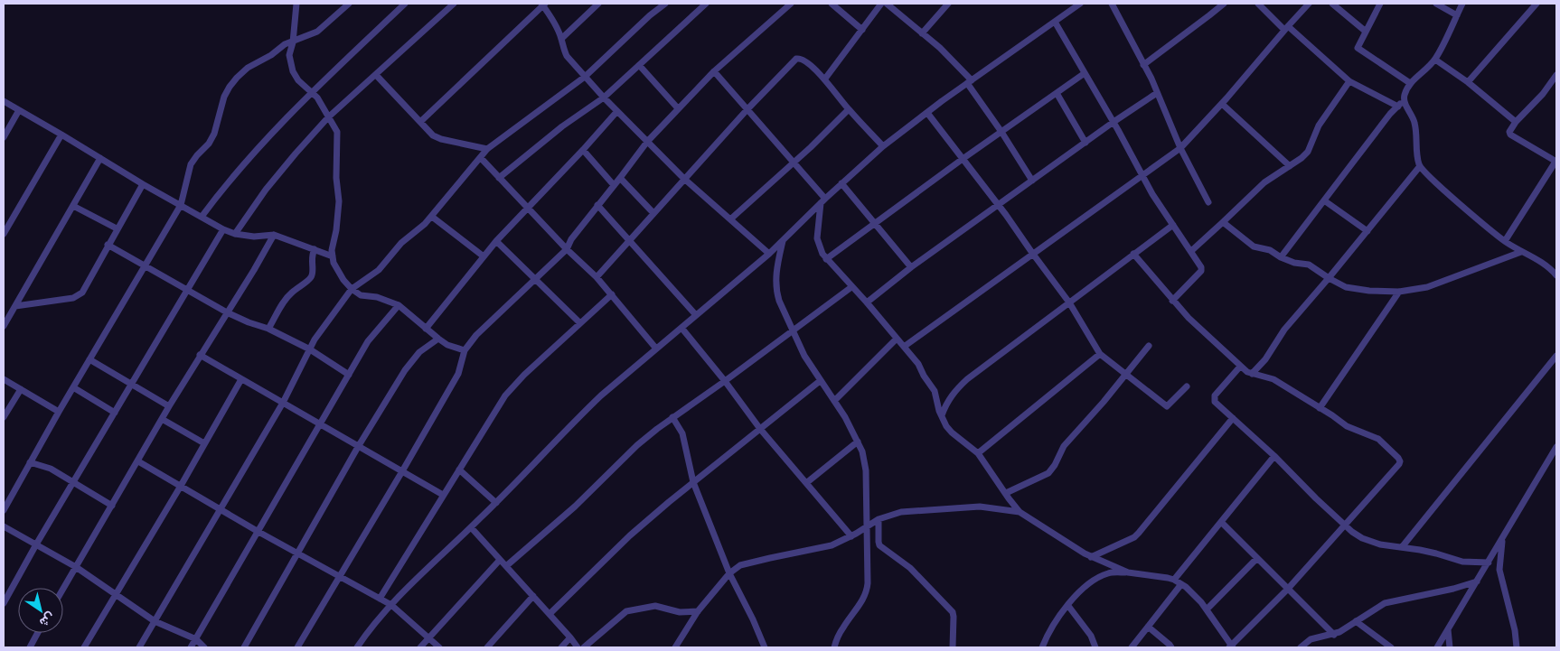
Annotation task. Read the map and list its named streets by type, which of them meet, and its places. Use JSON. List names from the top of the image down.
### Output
{
  "north": "bottom right"
}
